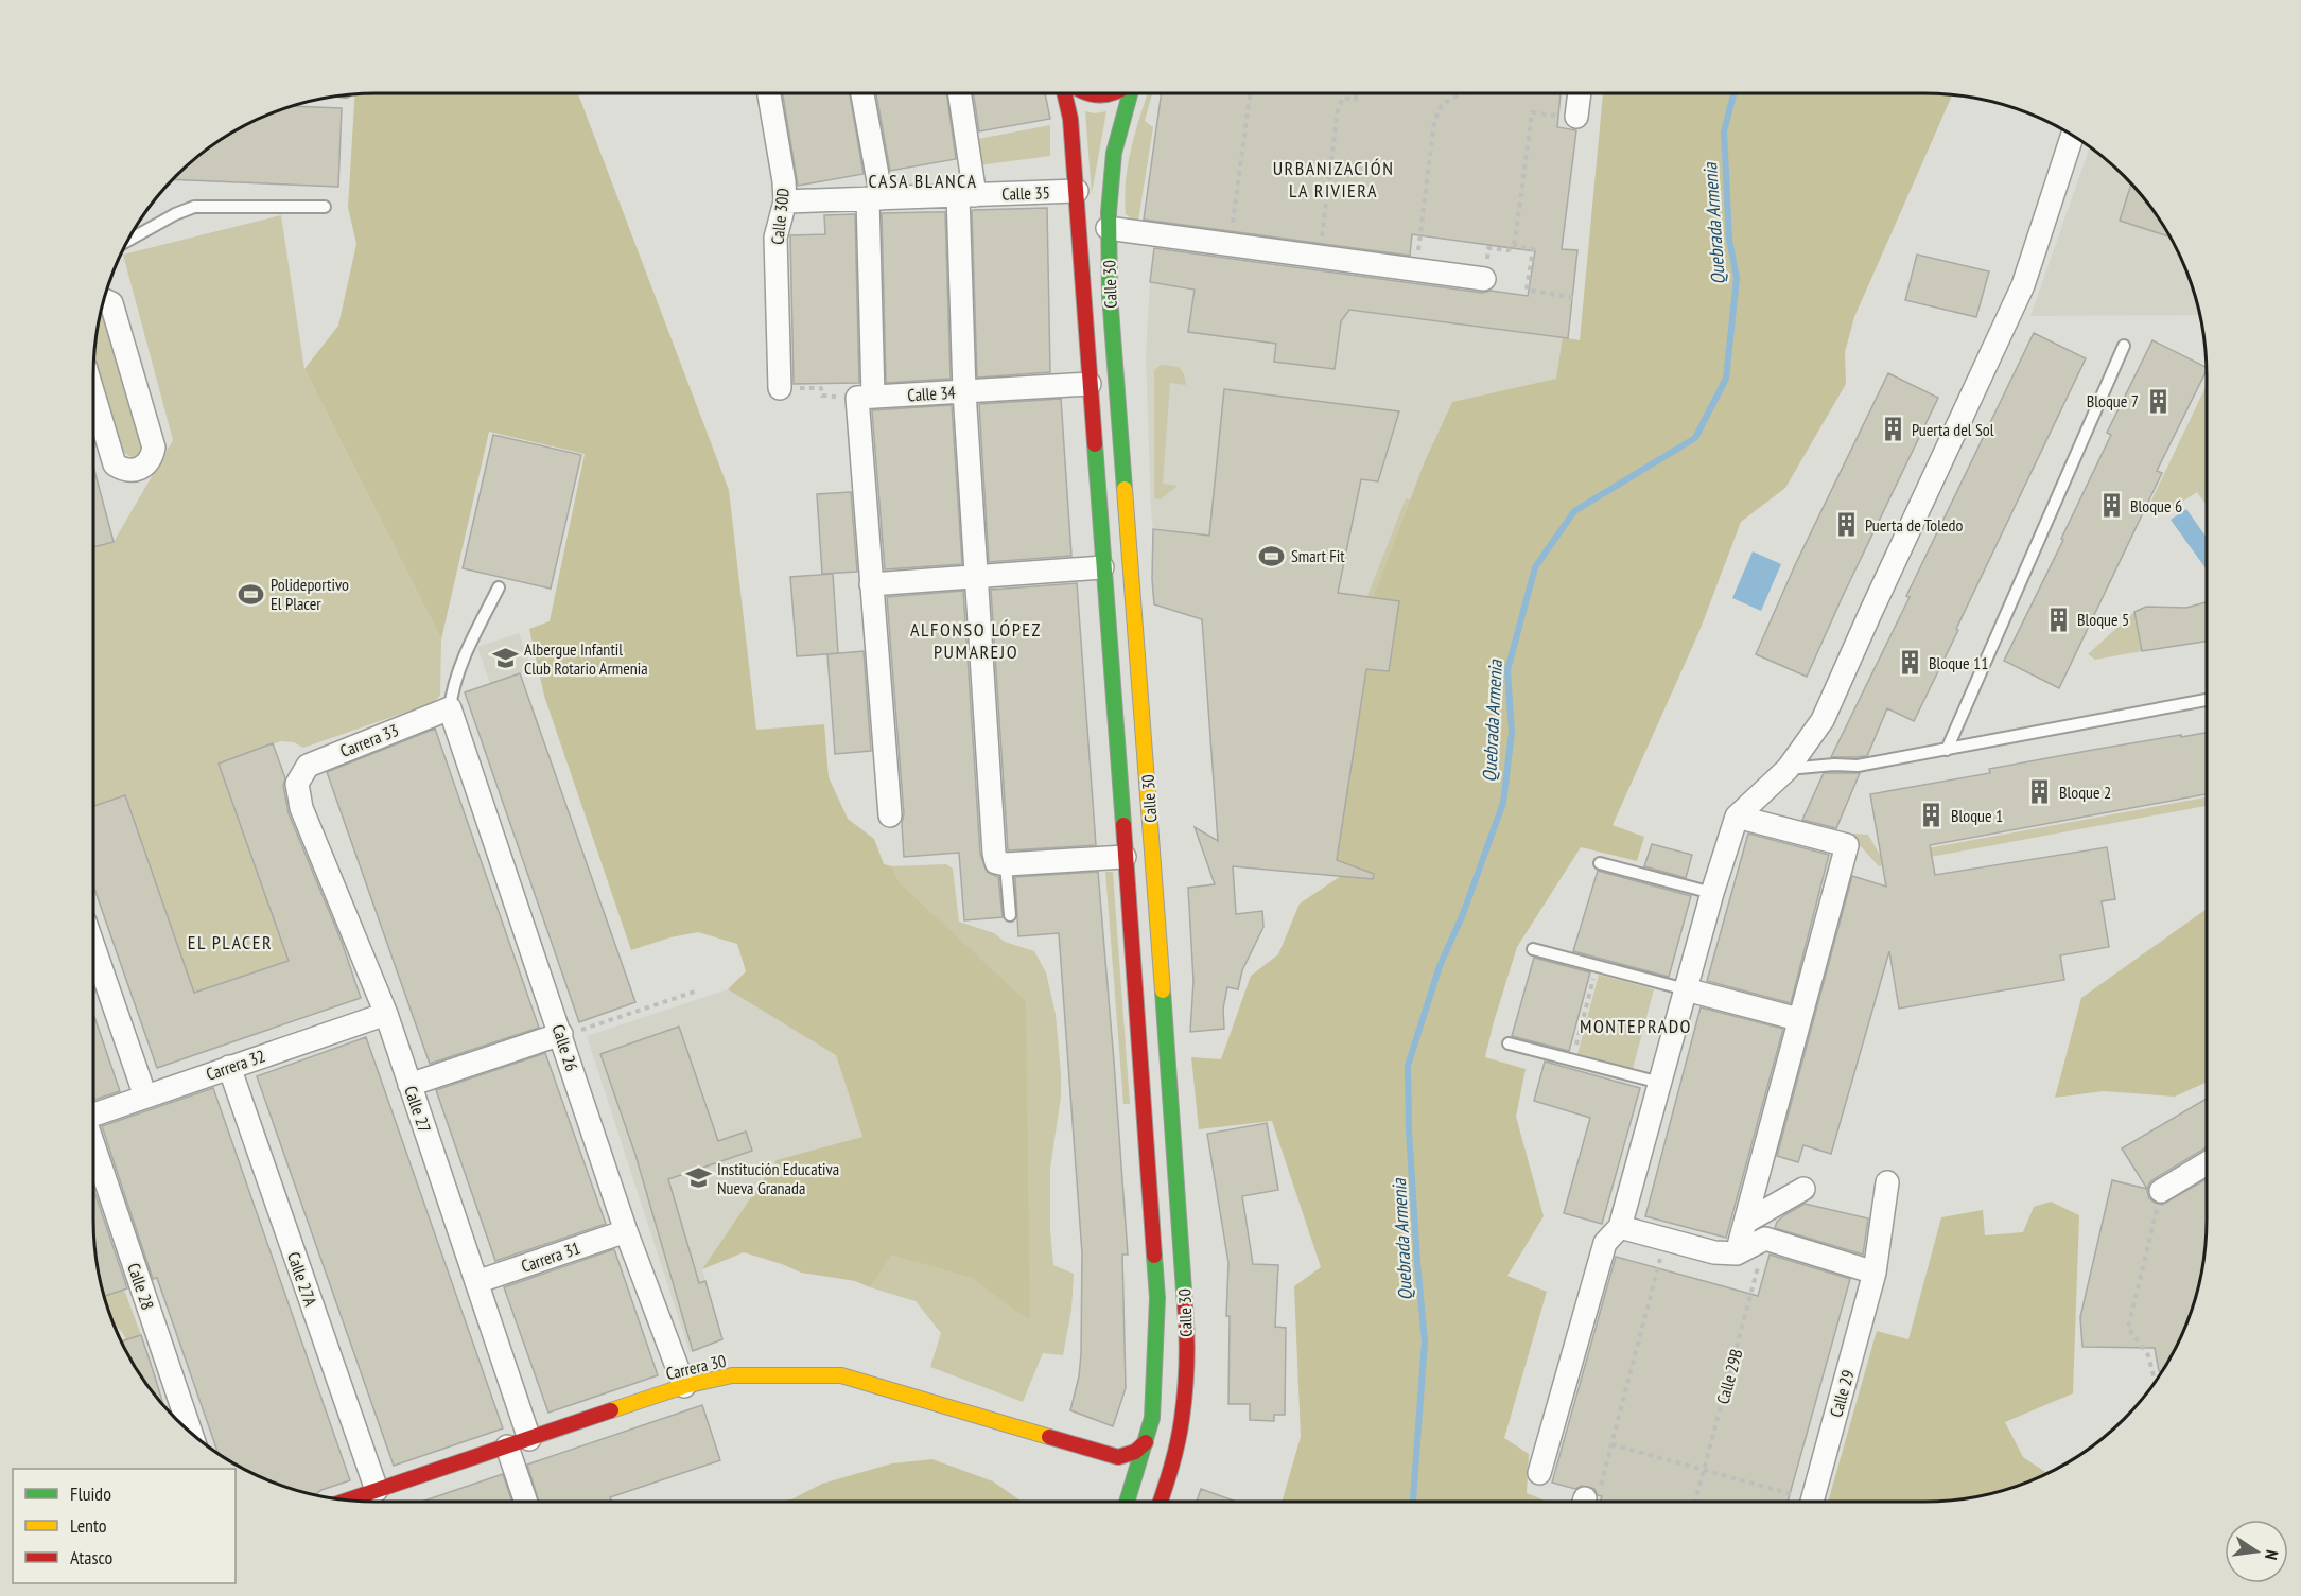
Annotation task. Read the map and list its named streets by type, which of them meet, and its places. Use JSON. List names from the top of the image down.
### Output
{
  "streets": {
    "main road": ["Calle 30", "Carrera 30"],
    "street": [
      "Calle 35",
      "Calle 30D",
      "Calle 34",
      "Carrera 33",
      "Calle 26",
      "Carrera 32",
      "Calle 27",
      "Carrera 31",
      "Calle 27A",
      "Calle 28",
      "Calle 29"
    ],
    "path": ["Calle 29B"]
  },
  "crossings": [
    ["Calle 35", "Calle 30D"],
    ["Calle 35", "Calle 30"],
    ["Calle 30", "Calle 34"],
    ["Carrera 33", "Calle 26"],
    ["Carrera 33", "Calle 27"],
    ["Calle 26", "Carrera 31"],
    ["Calle 26", "Carrera 30"],
    ["Carrera 32", "Calle 27"],
    ["Carrera 32", "Calle 27A"],
    ["Calle 27", "Carrera 31"],
    ["Calle 27", "Carrera 30"],
    ["Calle 27A", "Carrera 30"]
  ],
  "districts": [
    "URBANIZACIÓN LA RIVIERA",
    "CASA BLANCA",
    "ALFONSO LÓPEZ PUMAREJO",
    "EL PLACER",
    "MONTEPRADO"
  ],
  "water": ["Quebrada Armenia"],
  "places": {
    "building": [
      "Bloque 7",
      "Puerta del Sol",
      "Bloque 6",
      "Puerta de Toledo",
      "Bloque 5",
      "Bloque 11",
      "Bloque 2",
      "Bloque 1"
    ],
    "sports": ["Smart Fit", "Polideportivo El Placer"],
    "school or university": ["Albergue Infantil Club Rotario Armenia", "Institución Educativa Nueva Granada"]
  },
  "legend": ["Fluido", "Lento", "Atasco"],
  "north": "right"
}
